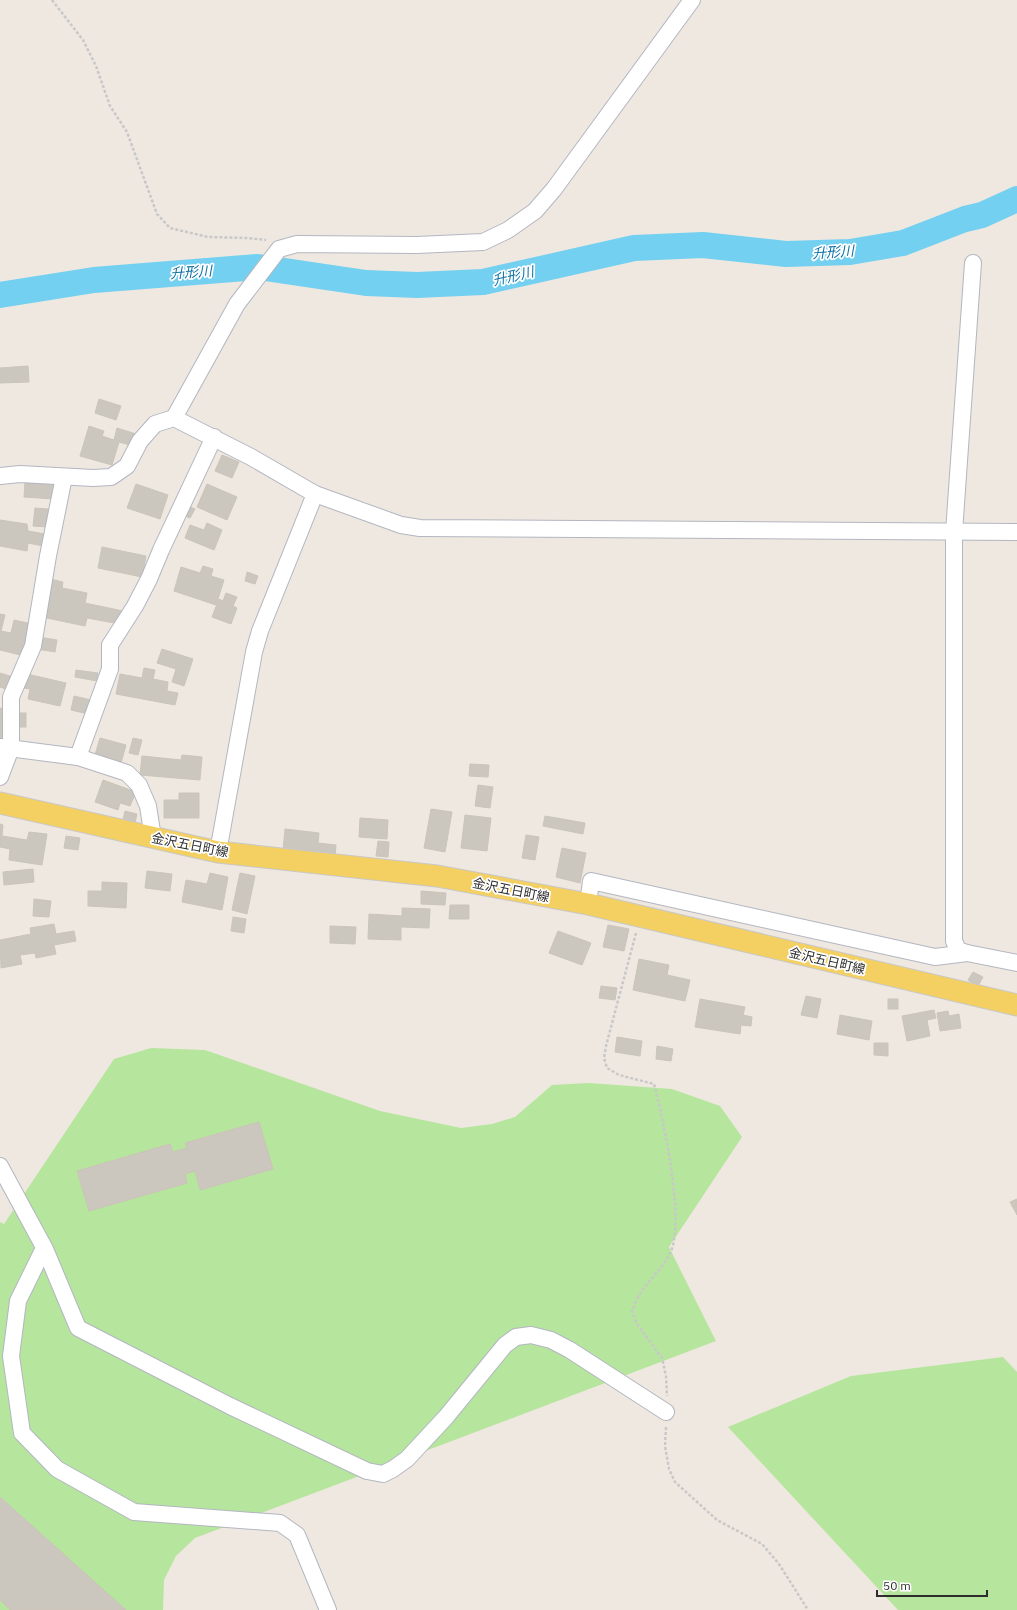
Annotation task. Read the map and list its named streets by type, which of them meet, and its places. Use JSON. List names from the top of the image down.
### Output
{
  "streets": {
    "main road": ["金沢五日町線"]
  },
  "water": ["升形川"],
  "scale_bar": "50 m"
}
